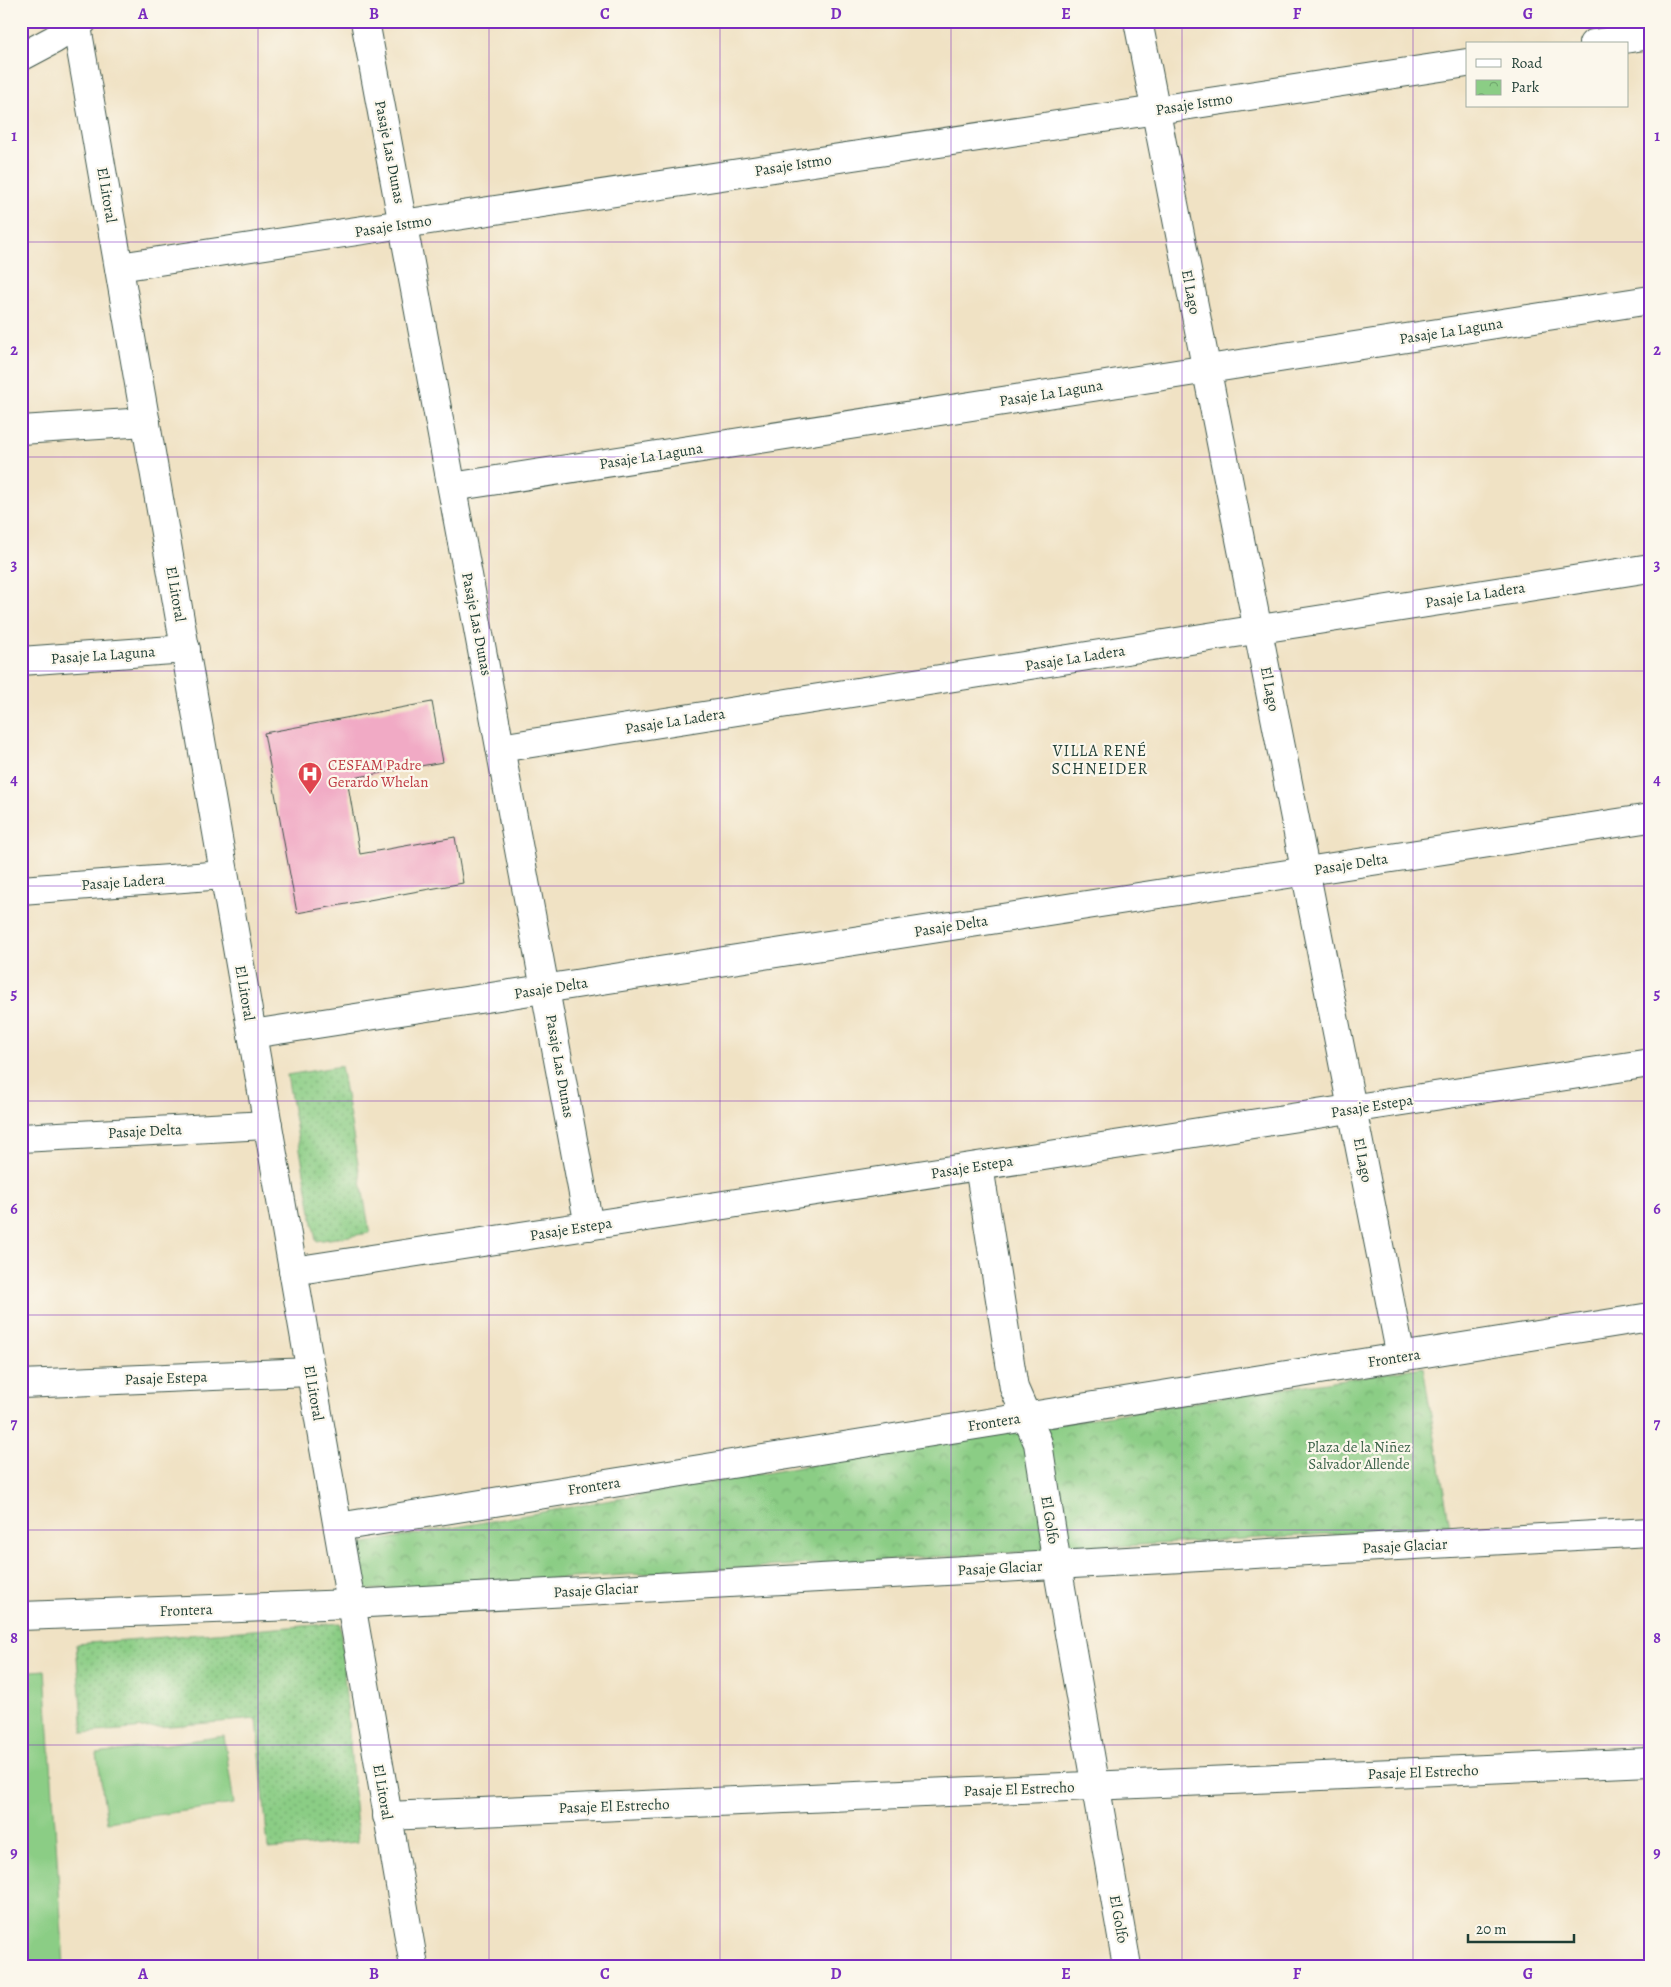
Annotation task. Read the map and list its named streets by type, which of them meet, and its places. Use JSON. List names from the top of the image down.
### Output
{
  "streets": {
    "street": [
      "Pasaje Istmo",
      "Pasaje Las Dunas",
      "El Litoral",
      "El Lago",
      "Pasaje La Laguna",
      "Pasaje La Ladera",
      "Pasaje Delta",
      "Pasaje Ladera",
      "Pasaje Estepa",
      "Frontera",
      "El Golfo",
      "Pasaje Glaciar",
      "Pasaje El Estrecho"
    ]
  },
  "crossings": [
    ["Pasaje Istmo", "Pasaje Las Dunas"],
    ["Pasaje Istmo", "El Litoral"],
    ["Pasaje Istmo", "El Lago"],
    ["Pasaje Las Dunas", "Pasaje La Laguna"],
    ["Pasaje Las Dunas", "Pasaje La Ladera"],
    ["Pasaje Las Dunas", "Pasaje Delta"],
    ["Pasaje Las Dunas", "Pasaje Estepa"],
    ["El Litoral", "Pasaje La Laguna"],
    ["El Litoral", "Pasaje Delta"],
    ["El Litoral", "Pasaje Ladera"],
    ["El Litoral", "Pasaje Estepa"],
    ["El Litoral", "Frontera"],
    ["El Litoral", "Pasaje Glaciar"],
    ["El Litoral", "Pasaje El Estrecho"],
    ["El Lago", "Pasaje La Laguna"],
    ["El Lago", "Pasaje La Ladera"],
    ["El Lago", "Pasaje Delta"],
    ["El Lago", "Pasaje Estepa"],
    ["El Lago", "Frontera"],
    ["Pasaje Estepa", "El Golfo"],
    ["Frontera", "El Golfo"],
    ["Frontera", "Pasaje Glaciar"],
    ["El Golfo", "Pasaje Glaciar"],
    ["El Golfo", "Pasaje El Estrecho"]
  ],
  "districts": ["VILLA RENÉ SCHNEIDER"],
  "parks": ["Plaza de la Niñez Salvador Allende"],
  "places": {
    "hospital": ["CESFAM Padre Gerardo Whelan"]
  },
  "legend": ["Road", "Park"],
  "scale_bar": "20 m",
  "grid": {
    "columns": [
      "A",
      "B",
      "C",
      "D",
      "E",
      "F",
      "G"
    ],
    "rows": [
      "1",
      "2",
      "3",
      "4",
      "5",
      "6",
      "7",
      "8",
      "9"
    ]
  }
}
